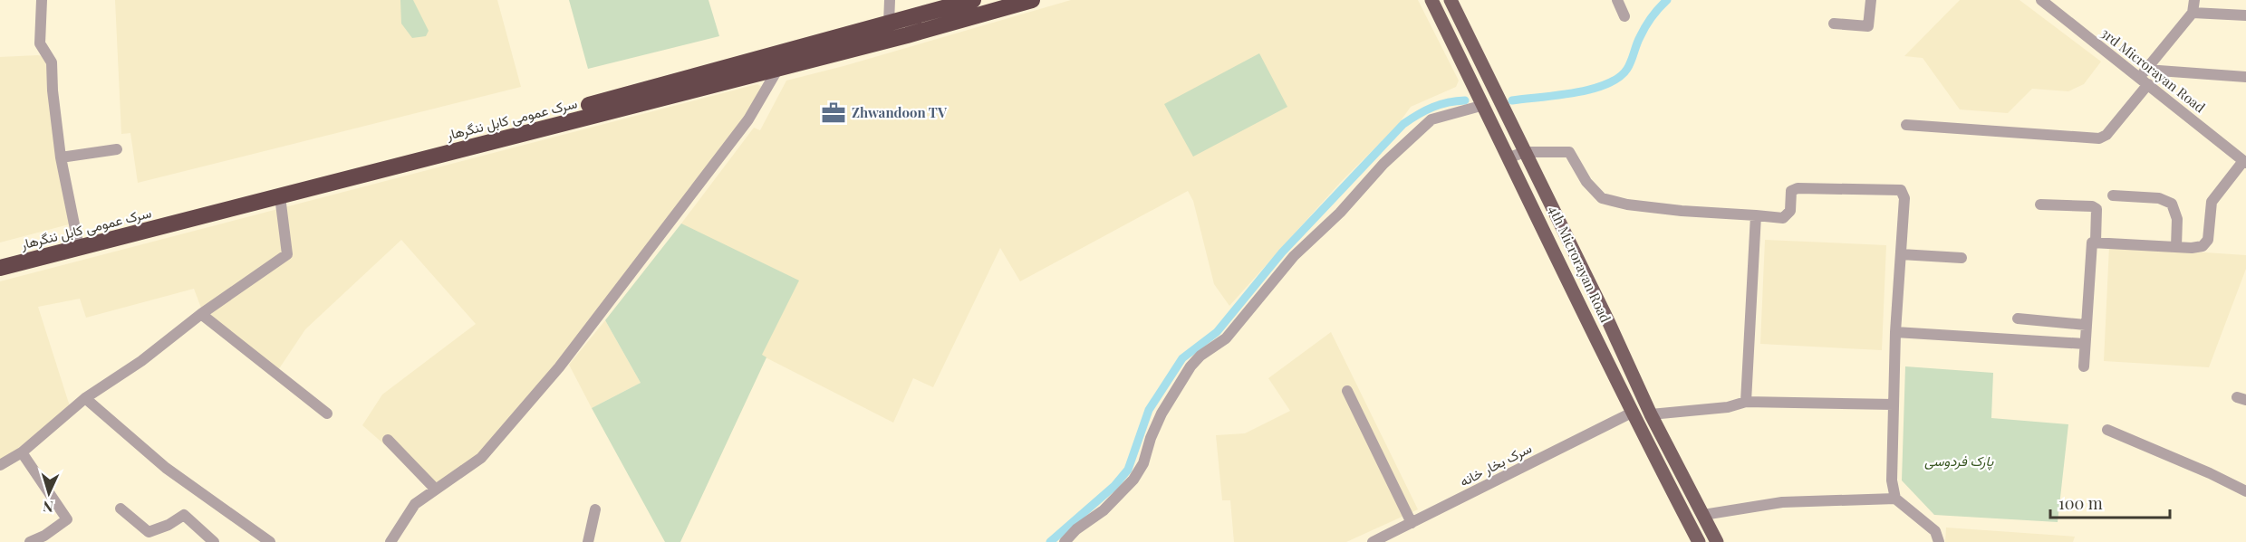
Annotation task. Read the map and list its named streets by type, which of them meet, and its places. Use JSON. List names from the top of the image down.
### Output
{
  "streets": {
    "highway": ["سرک عمومی کابل ننگرهار"],
    "main road": ["4th Microrayan Road"],
    "street": ["3rd Microrayan Road", "سرک بخار خانه"]
  },
  "crossings": [
    ["4th Microrayan Road", "سرک بخار خانه"]
  ],
  "parks": ["پارک فردوسی"],
  "places": {
    "office": ["Zhwandoon TV"]
  },
  "scale_bar": "100 m",
  "north": "bottom"
}
